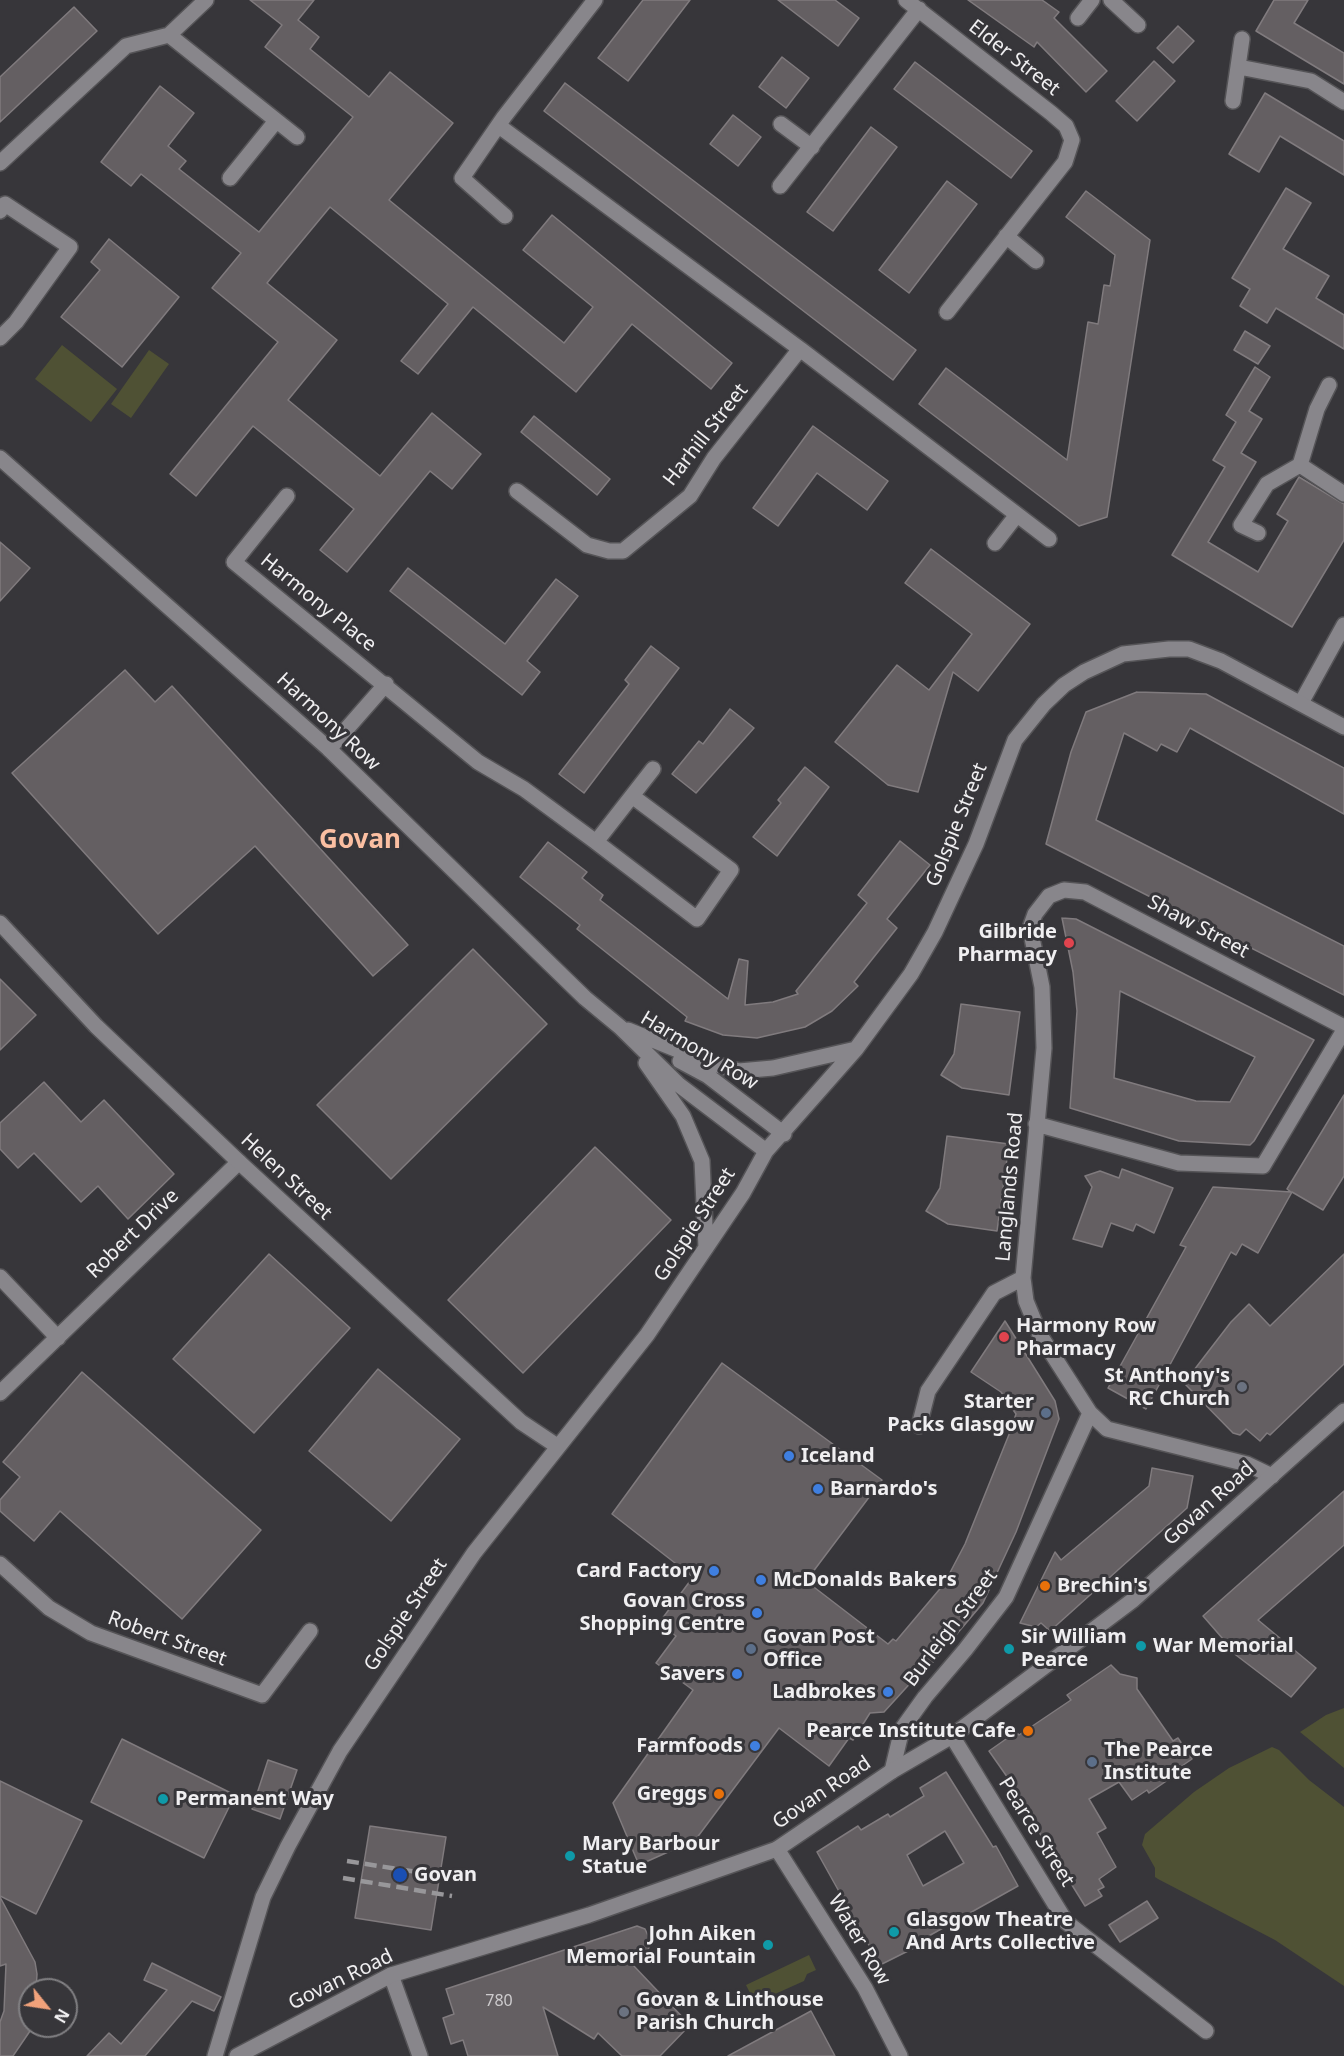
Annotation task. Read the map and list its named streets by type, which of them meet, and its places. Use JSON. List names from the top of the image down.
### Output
{
  "streets": {
    "street": [
      "Elder Street",
      "Harhill Street",
      "Harmony Place",
      "Harmony Row",
      "Golspie Street",
      "Shaw Street",
      "Helen Street",
      "Langlands Road",
      "Robert Drive",
      "Govan Road",
      "Burleigh Street",
      "Robert Street",
      "Pearce Street",
      "Water Row"
    ]
  },
  "crossings": [
    ["Harmony Row", "Golspie Street"],
    ["Golspie Street", "Helen Street"],
    ["Shaw Street", "Langlands Road"],
    ["Helen Street", "Robert Drive"],
    ["Govan Road", "Burleigh Street"],
    ["Govan Road", "Pearce Street"],
    ["Govan Road", "Water Row"]
  ],
  "districts": ["Govan"],
  "places": [
    "Gilbride Pharmacy",
    "Harmony Row Pharmacy",
    "St Anthony's RC Church",
    "Starter Packs Glasgow",
    "Iceland",
    "Barnardo's",
    "Card Factory",
    "McDonalds Bakers",
    "Brechin's",
    "Govan Cross Shopping Centre",
    "War Memorial",
    "Govan Post Office",
    "Sir William Pearce",
    "Savers",
    "Ladbrokes",
    "Pearce Institute Cafe",
    "Farmfoods",
    "The Pearce Institute",
    "Greggs",
    "Permanent Way",
    "Mary Barbour Statue",
    "Govan",
    "Glasgow Theatre And Arts Collective",
    "John Aiken Memorial Fountain",
    "Govan & Linthouse Parish Church"
  ],
  "house_numbers": ["780"],
  "north": "bottom right"
}
